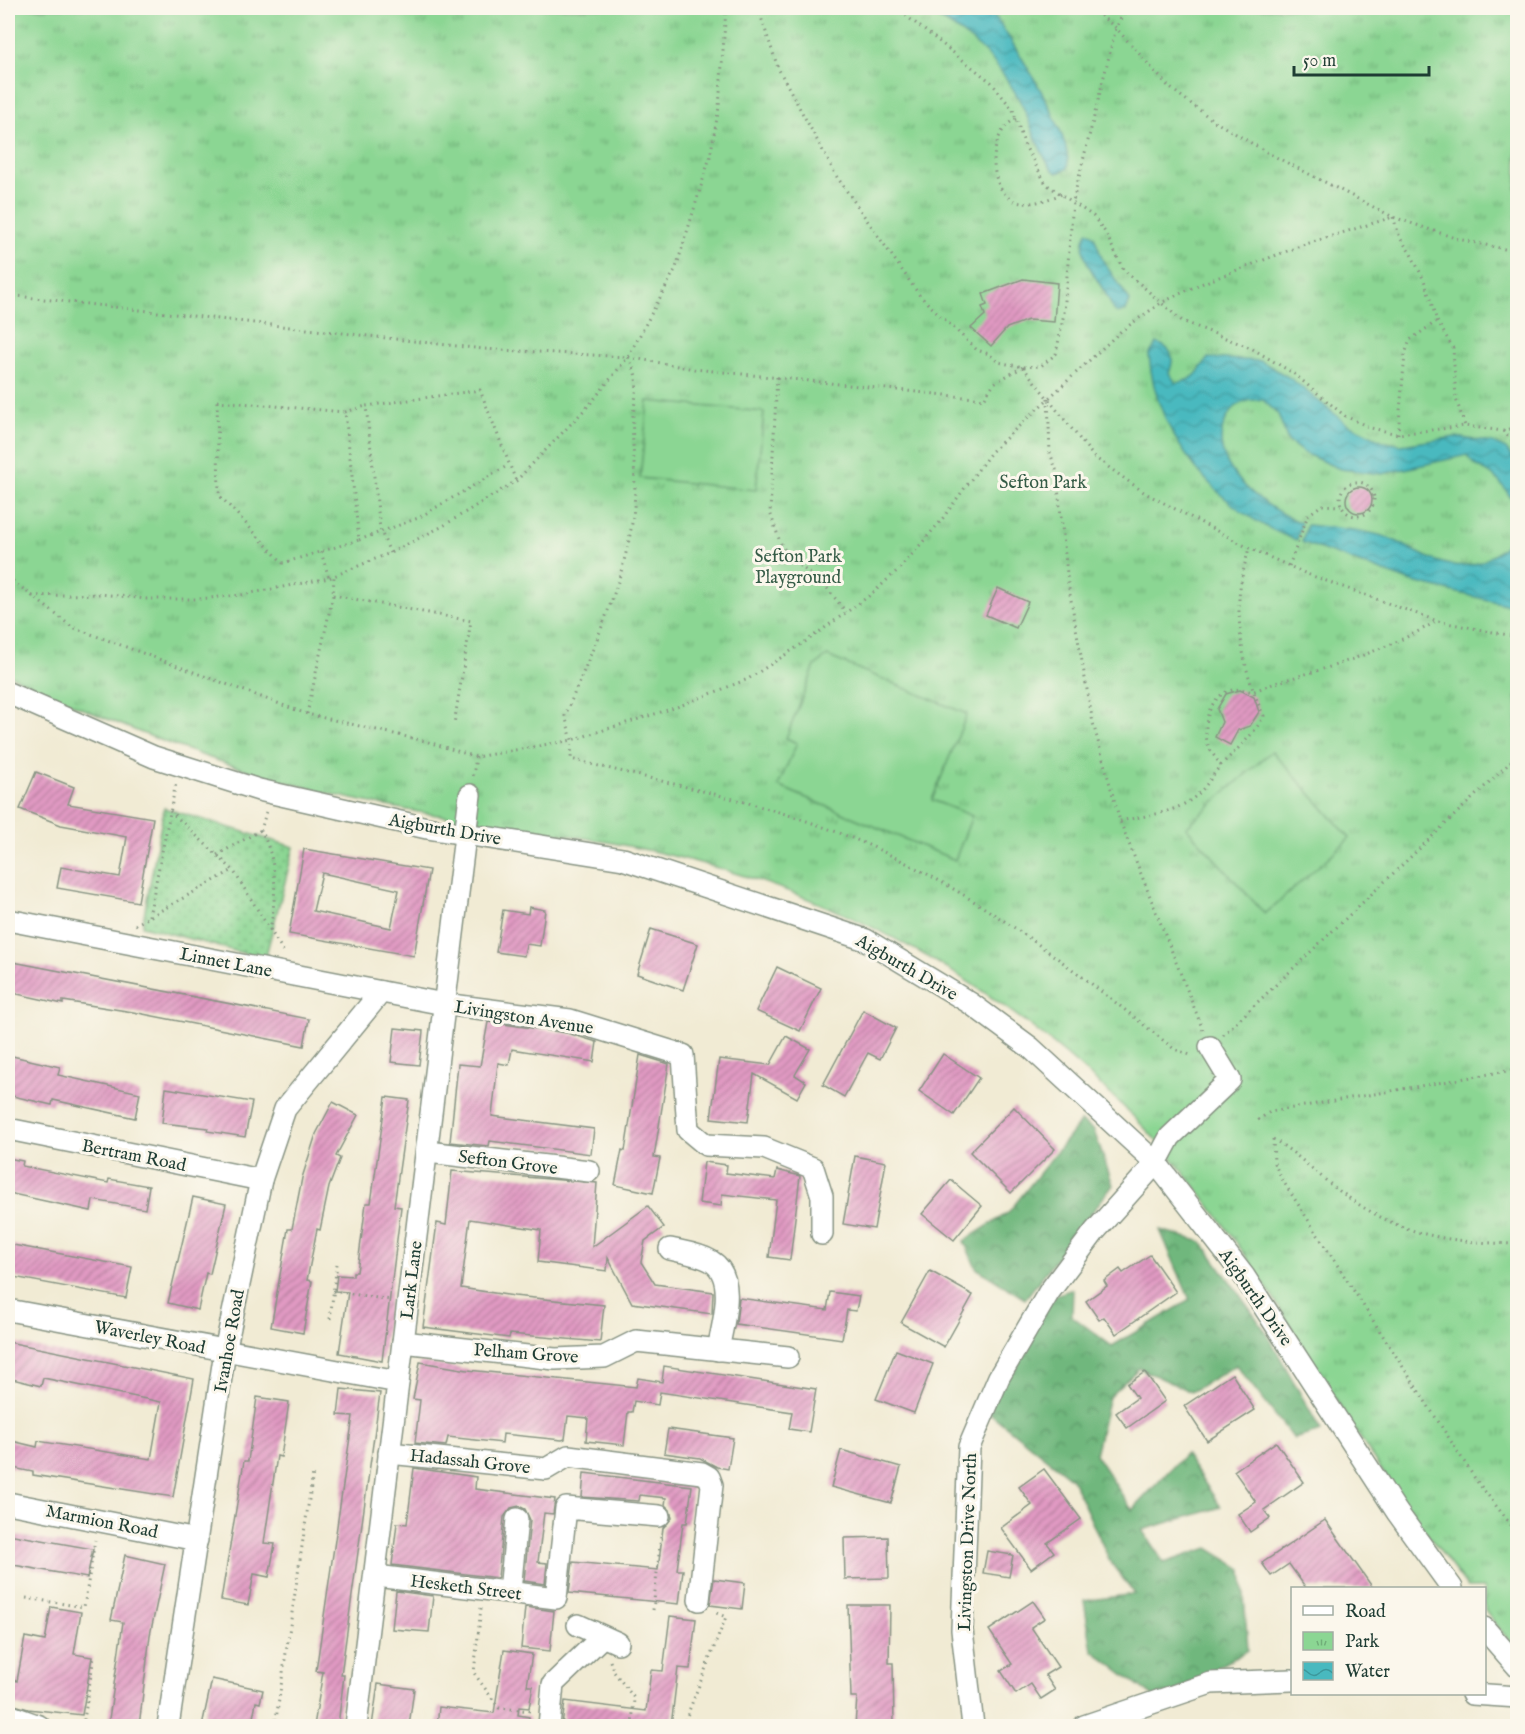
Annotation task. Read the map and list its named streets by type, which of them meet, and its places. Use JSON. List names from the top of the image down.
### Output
{
  "streets": {
    "street": [
      "Aigburth Drive",
      "Linnet Lane",
      "Livingston Avenue",
      "Bertram Road",
      "Sefton Grove",
      "Lark Lane",
      "Waverley Road",
      "Ivanhoe Road",
      "Pelham Grove",
      "Hadassah Grove",
      "Marmion Road",
      "Livingston Drive North",
      "Hesketh Street"
    ]
  },
  "crossings": [
    ["Aigburth Drive", "Lark Lane"],
    ["Aigburth Drive", "Livingston Drive North"],
    ["Linnet Lane", "Livingston Avenue"],
    ["Linnet Lane", "Lark Lane"],
    ["Linnet Lane", "Ivanhoe Road"],
    ["Livingston Avenue", "Lark Lane"],
    ["Bertram Road", "Ivanhoe Road"],
    ["Sefton Grove", "Lark Lane"],
    ["Lark Lane", "Waverley Road"],
    ["Lark Lane", "Pelham Grove"],
    ["Lark Lane", "Hadassah Grove"],
    ["Lark Lane", "Hesketh Street"],
    ["Waverley Road", "Ivanhoe Road"],
    ["Ivanhoe Road", "Marmion Road"]
  ],
  "parks": ["Sefton Park", "Sefton Park Playground"],
  "legend": ["Road", "Park", "Water"],
  "scale_bar": "50 m"
}
